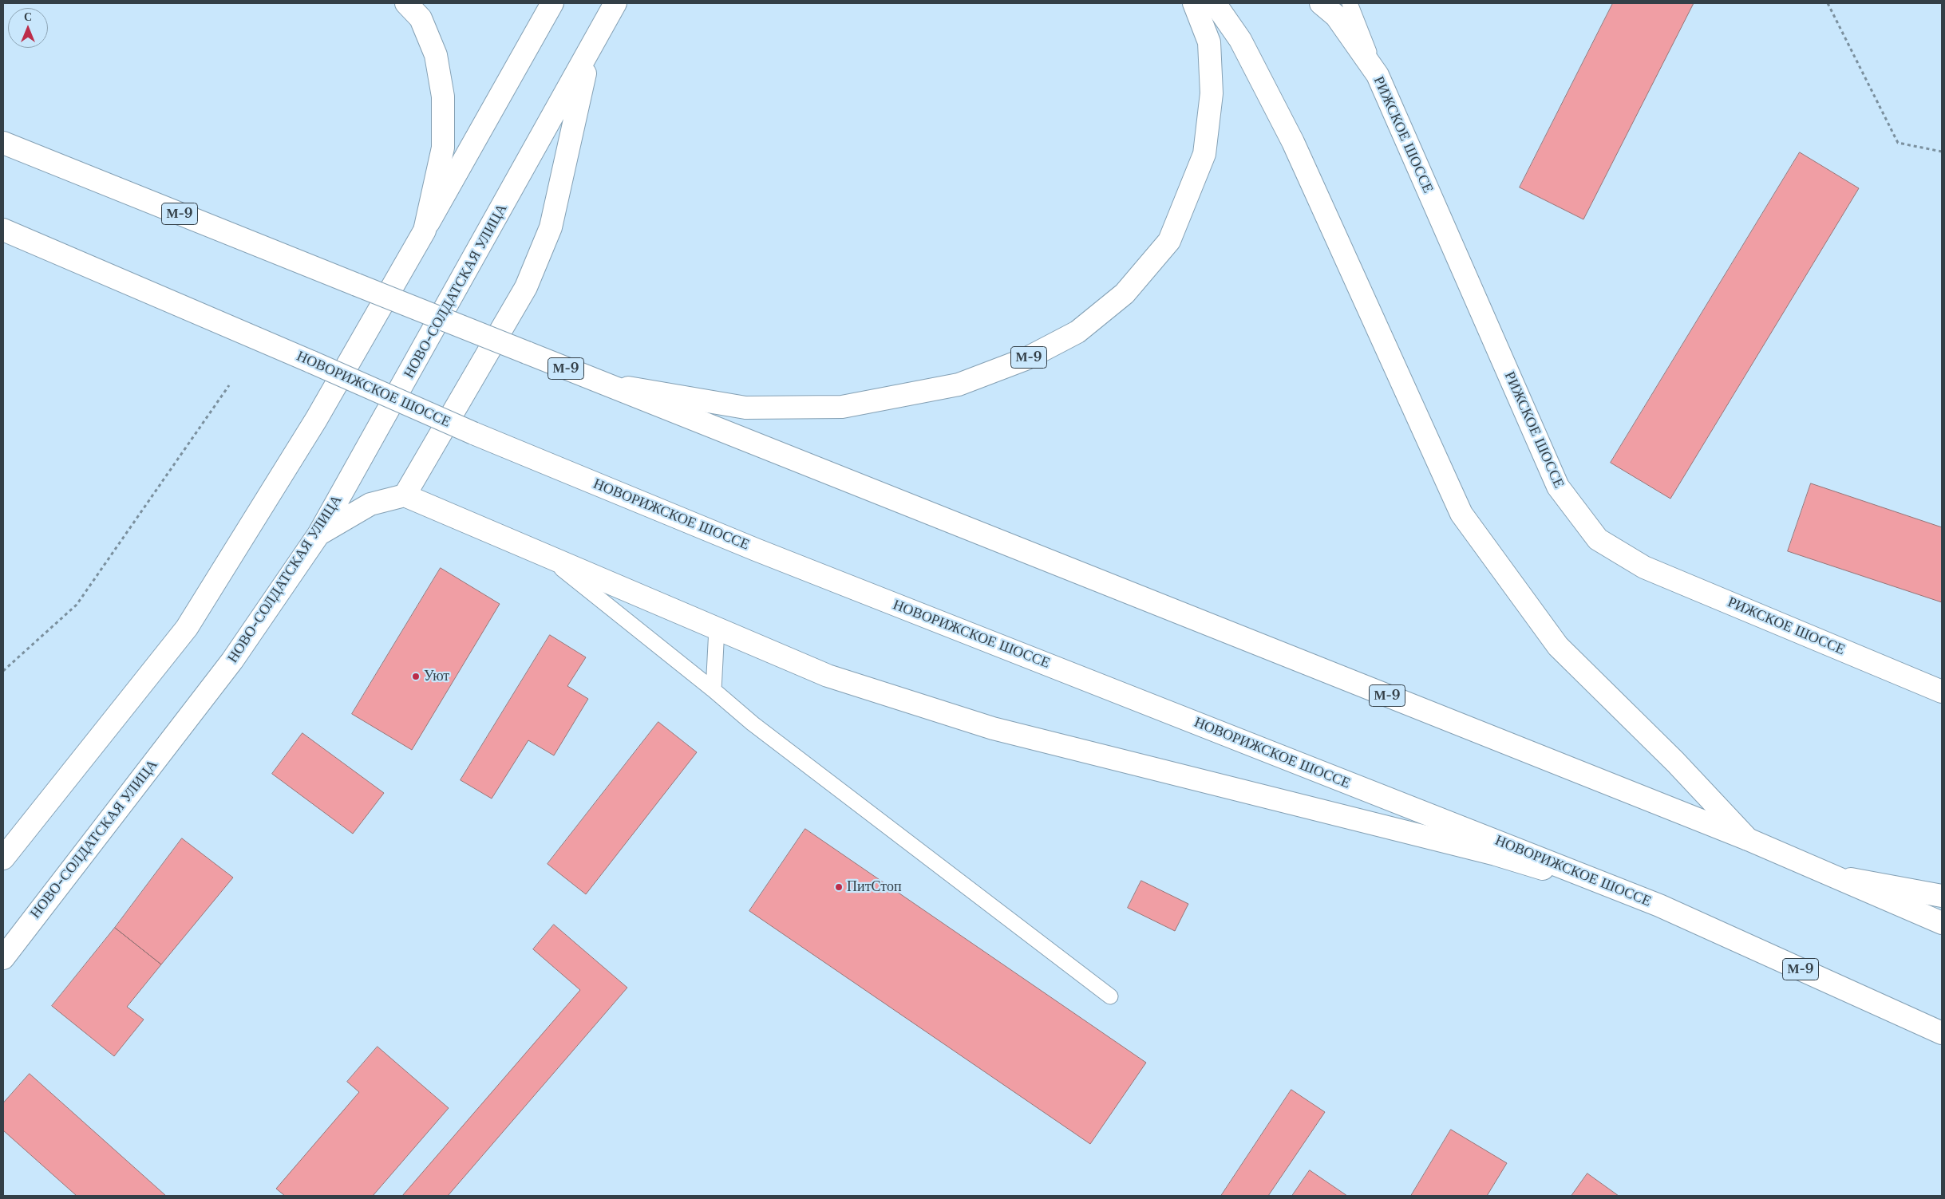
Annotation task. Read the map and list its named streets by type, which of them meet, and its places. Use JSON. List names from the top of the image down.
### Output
{
  "streets": {
    "main road": [
      "РИЖСКОЕ ШОССЕ",
      "М-9",
      "НОВО-СОЛДАТСКАЯ УЛИЦА",
      "НОВОРИЖСКОЕ ШОССЕ"
    ]
  },
  "places": ["Уют", "ПитСтоп"],
  "north": "top"
}
